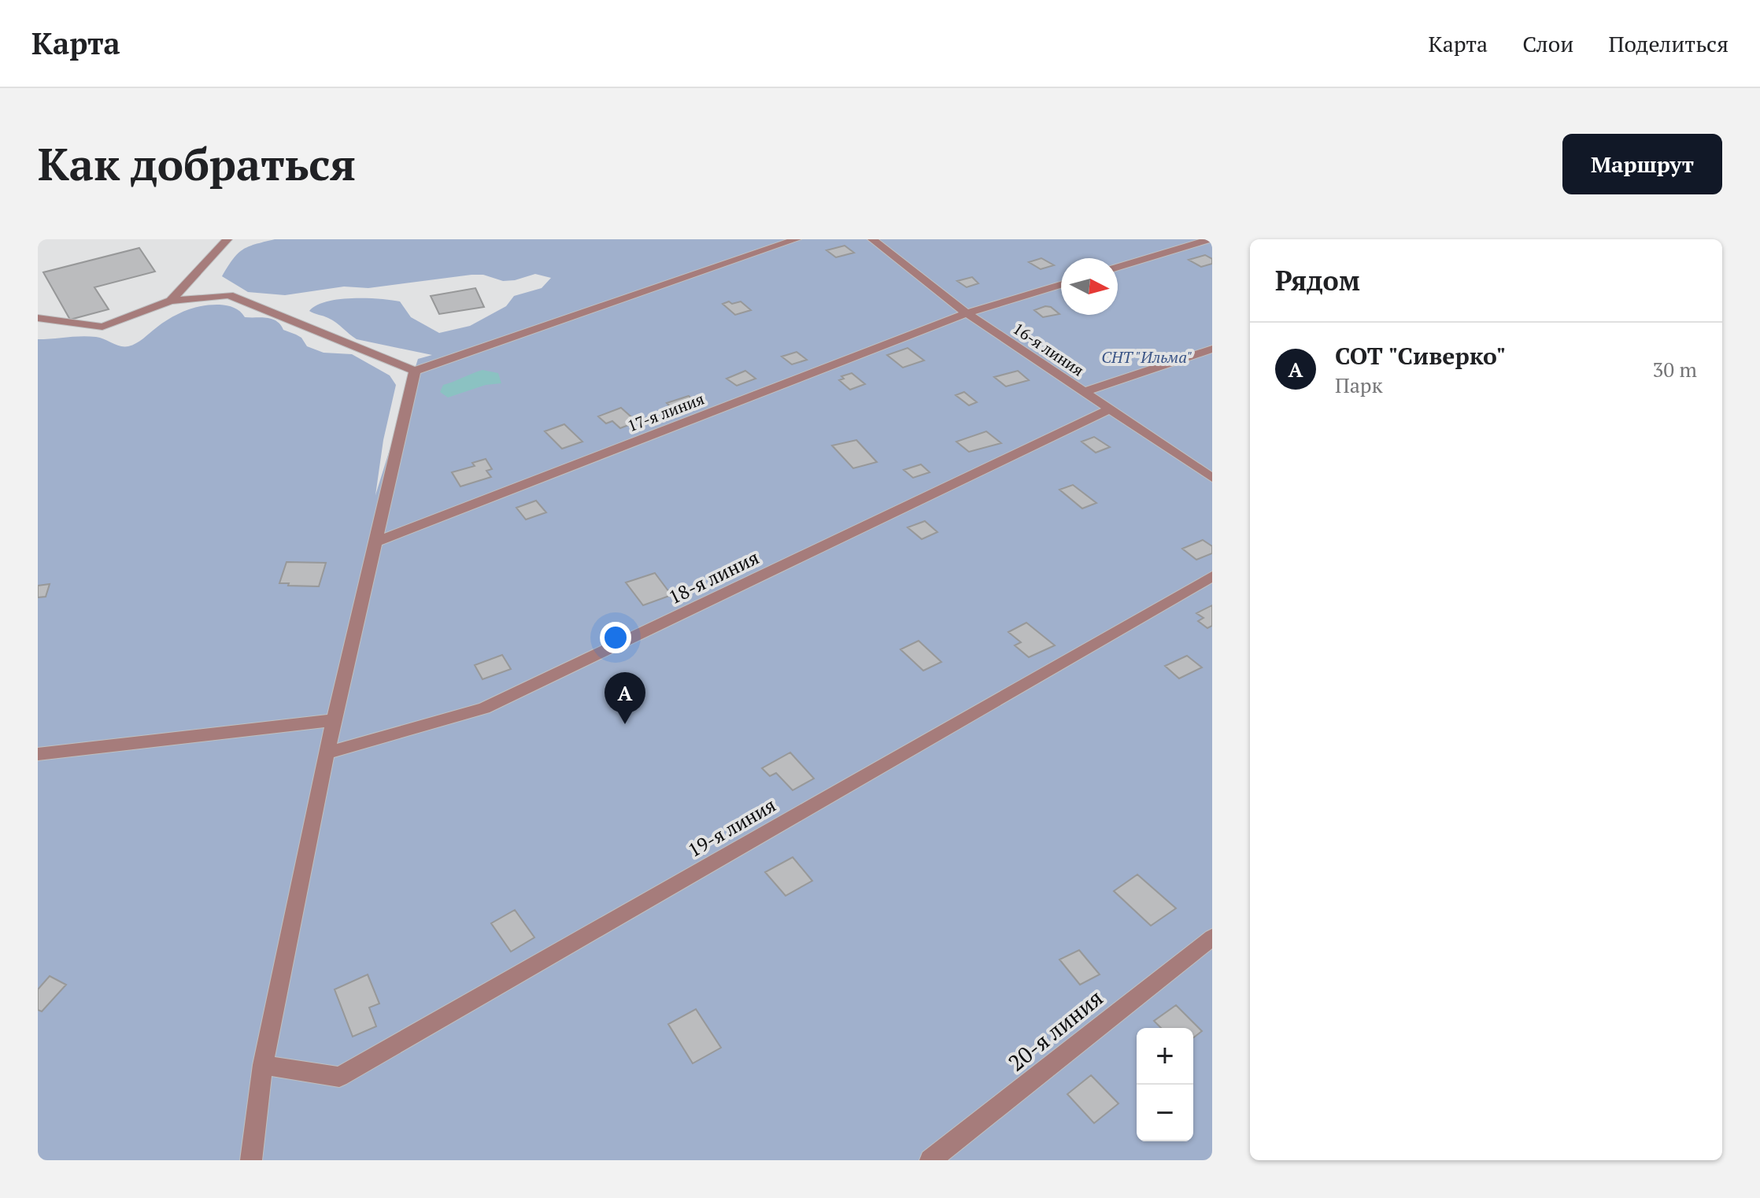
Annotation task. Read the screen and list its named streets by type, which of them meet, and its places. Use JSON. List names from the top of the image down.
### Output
{
  "streets": {
    "street": [
      "16-я линия",
      "17-я линия",
      "18-я линия",
      "19-я линия",
      "20-я линия"
    ]
  },
  "crossings": [
    ["16-я линия", "17-я линия"],
    ["16-я линия", "18-я линия"]
  ],
  "parks": ["СНТ \"Ильма\""],
  "north": "right",
  "page": {
    "header": "Карта",
    "nav": ["Карта", "Слои", "Поделиться"],
    "buttons": "Маршрут",
    "title": "Как добраться",
    "heading": "Рядом",
    "list": [
      {
        "mark": "A",
        "name": "СОТ \"Сиверко\"",
        "note": "Парк",
        "value": "30 m"
      }
    ],
    "pins": "A",
    "map_buttons": ["+", "−"]
  }
}
